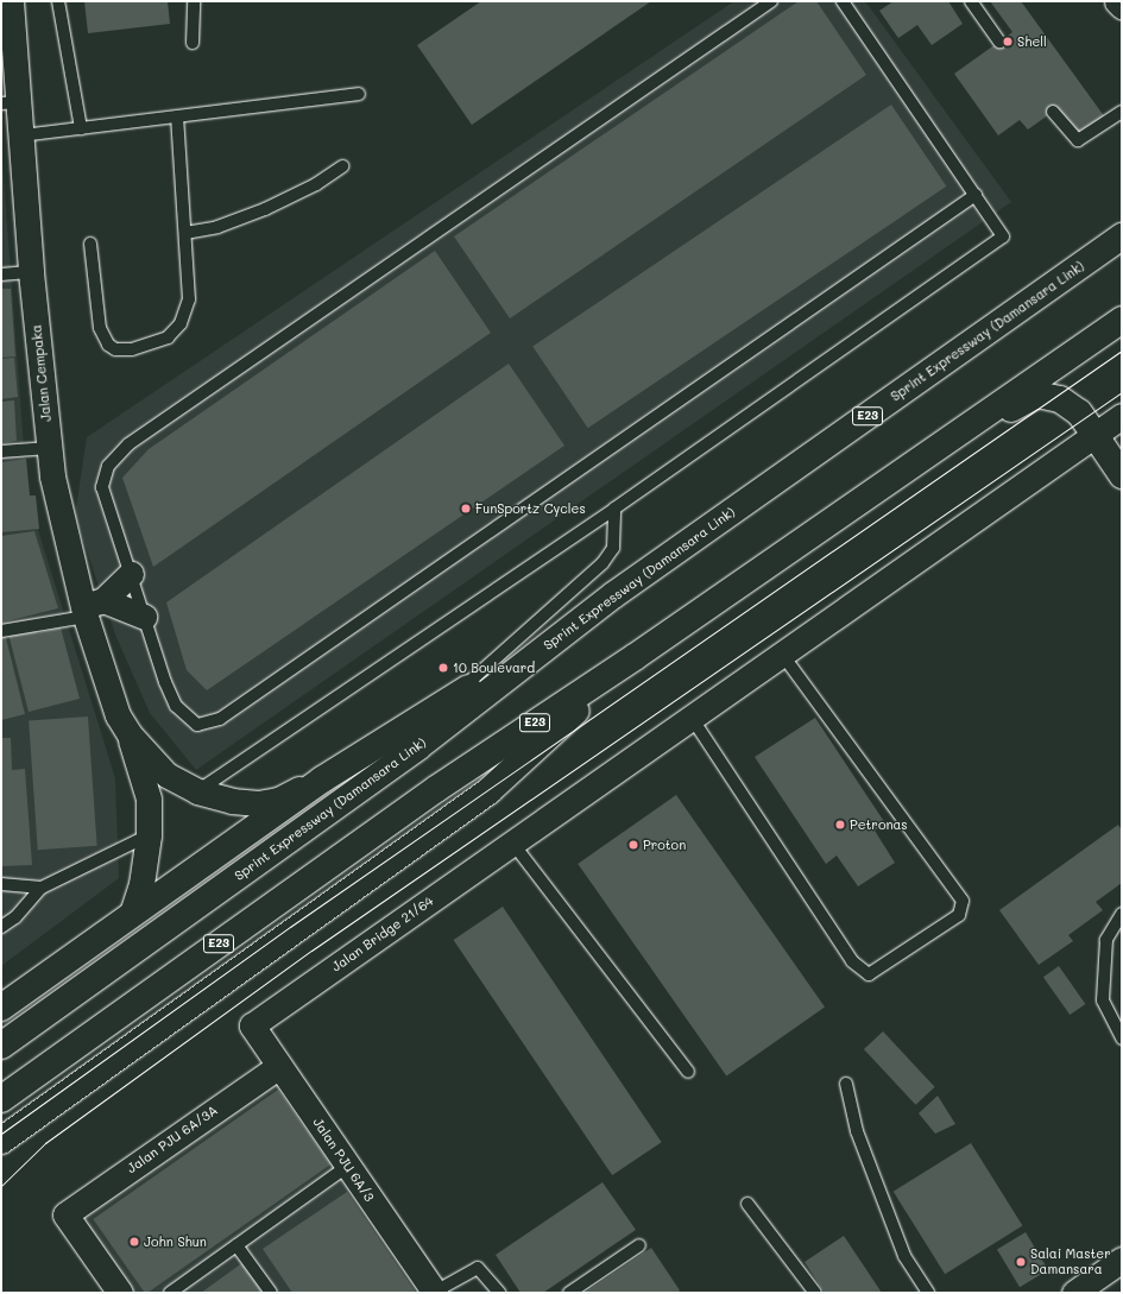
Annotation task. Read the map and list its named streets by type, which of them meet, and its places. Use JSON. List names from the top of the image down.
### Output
{
  "streets": {
    "main road": ["Sprint Expressway (Damansara Link)", "E23"],
    "street": [
      "Jalan Cempaka",
      "Jalan Bridge 21/64",
      "Jalan PJU 6A/3A",
      "Jalan PJU 6A/3"
    ]
  },
  "crossings": [
    ["Jalan Bridge 21/64", "Jalan PJU 6A/3"],
    ["Jalan PJU 6A/3A", "Jalan PJU 6A/3"]
  ],
  "places": [
    "Shell",
    "FunSportz Cycles",
    "10 Boulevard",
    "Petronas",
    "Proton",
    "John Shun",
    "Salai Master Damansara"
  ]
}
